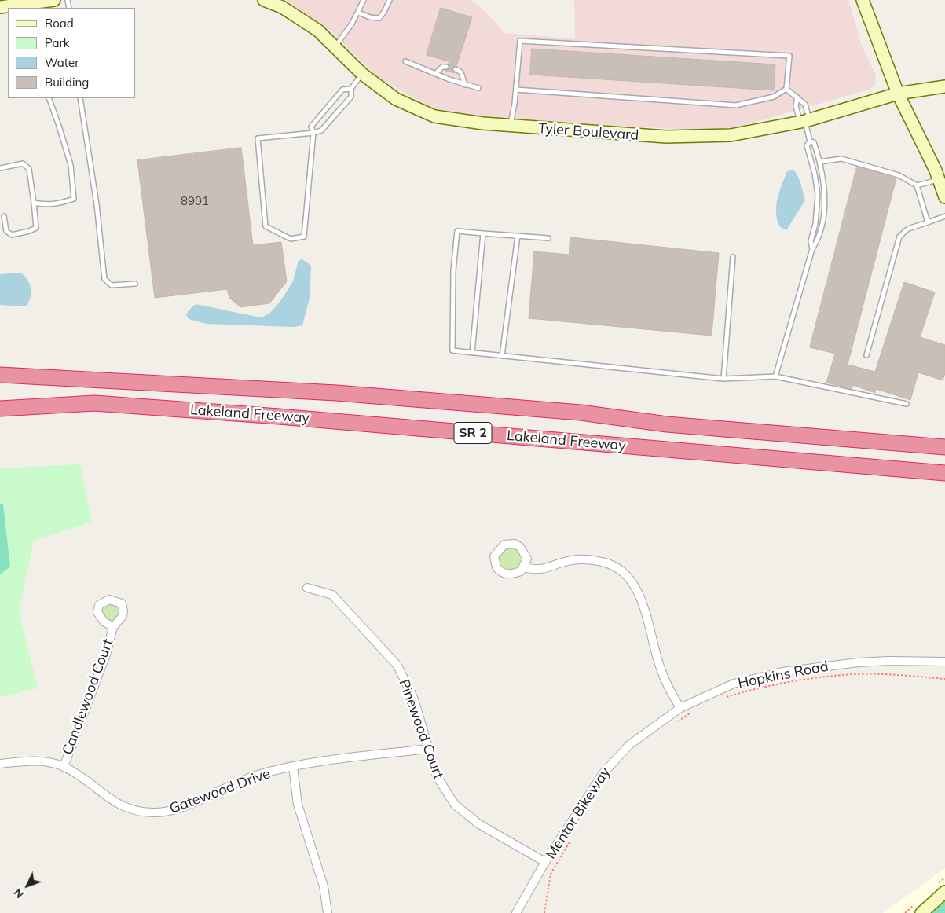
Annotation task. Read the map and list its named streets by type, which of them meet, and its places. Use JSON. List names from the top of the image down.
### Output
{
  "streets": {
    "highway": ["Lakeland Freeway", "SR 2"],
    "street": [
      "Tyler Boulevard",
      "Hopkins Road",
      "Candlewood Court",
      "Pinewood Court",
      "Gatewood Drive"
    ],
    "path": ["Mentor Bikeway"]
  },
  "crossings": [
    ["Hopkins Road", "Pinewood Court"],
    ["Candlewood Court", "Gatewood Drive"],
    ["Pinewood Court", "Gatewood Drive"]
  ],
  "house_numbers": ["8901"],
  "legend": [
    "Road",
    "Park",
    "Water",
    "Building"
  ],
  "north": "bottom left"
}
